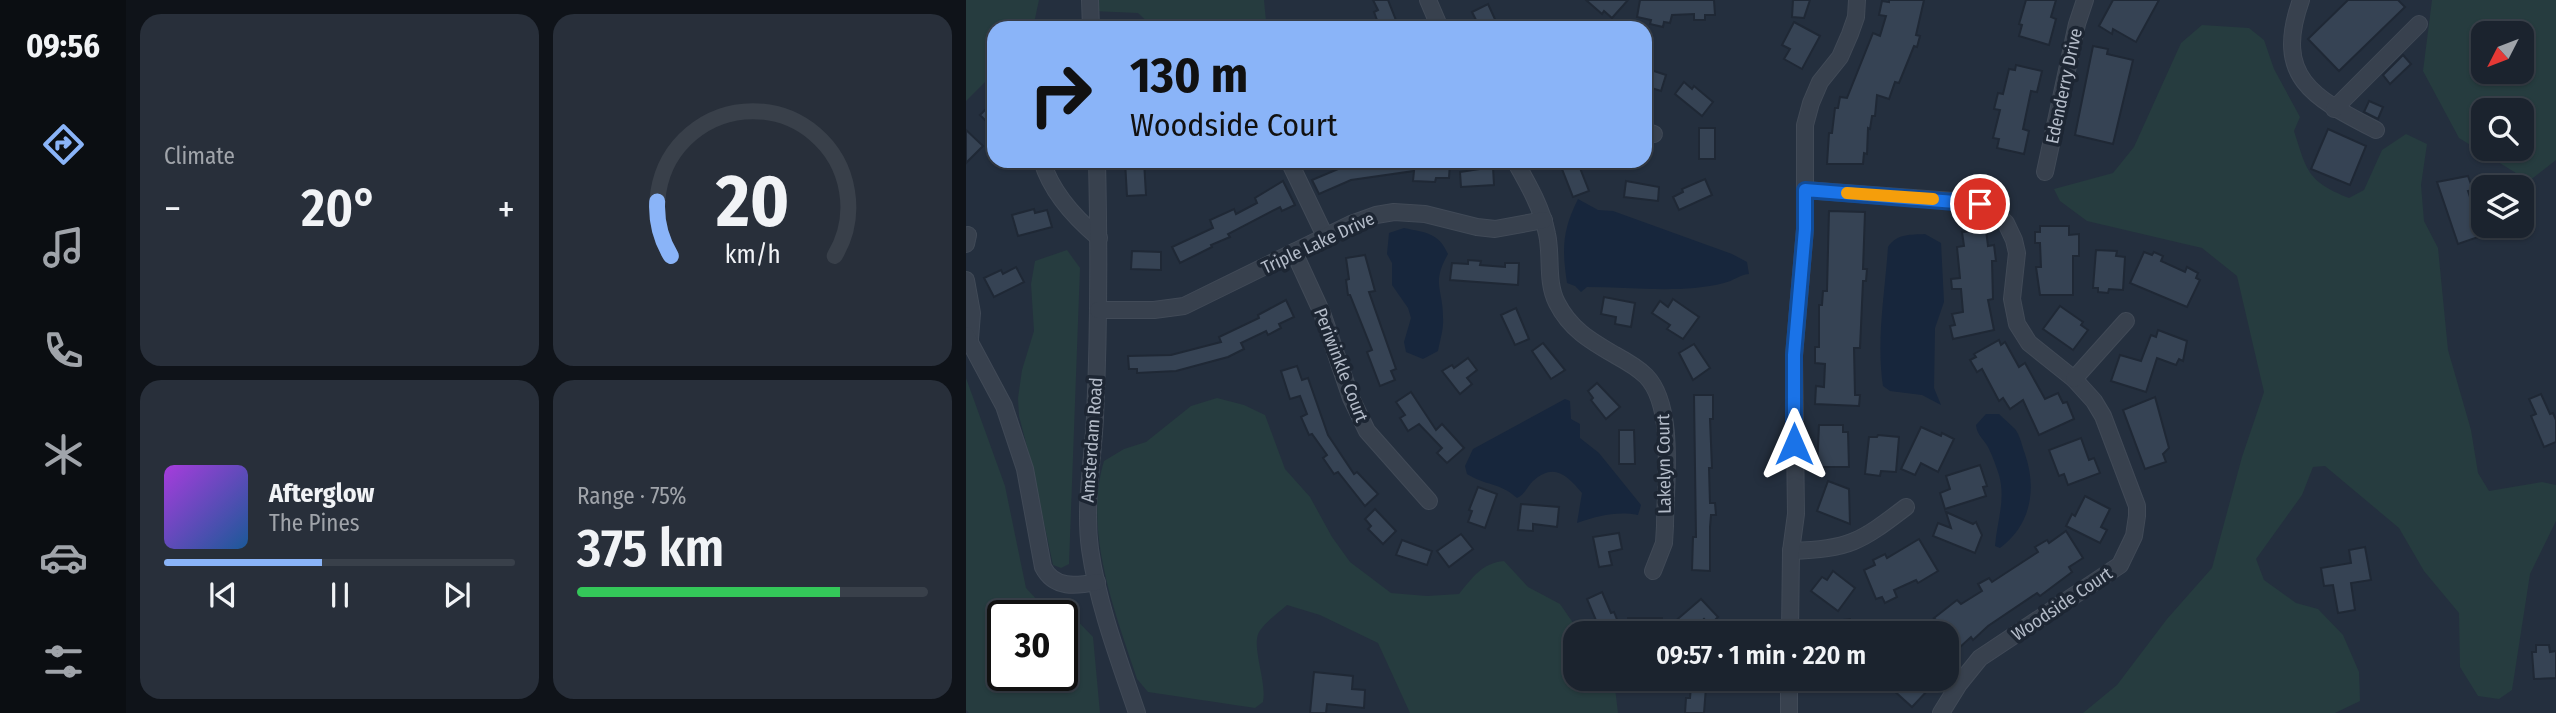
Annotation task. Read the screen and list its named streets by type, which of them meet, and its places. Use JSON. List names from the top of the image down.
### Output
{
  "streets": {
    "street": [
      "Edenderry Drive",
      "Triple Lake Drive",
      "Periwinkle Court",
      "Amsterdam Road",
      "Lakelyn Court",
      "Woodside Court"
    ]
  },
  "crossings": [
    ["Triple Lake Drive", "Periwinkle Court"],
    ["Triple Lake Drive", "Amsterdam Road"],
    ["Triple Lake Drive", "Lakelyn Court"]
  ],
  "north": "bottom left",
  "page": {
    "tabs": "09:56",
    "tile": [
      "Climate",
      ["Range · 75%", "375 km"]
    ],
    "turn": ["130 m", "Woodside Court"],
    "heat": ["−", "20°", "+"],
    "song": ["Afterglow", "The Pines"],
    "limit": "30",
    "trip": "09:57 · 1 min · 220 m",
    "gauge": ["20", "km/h"]
  }
}
